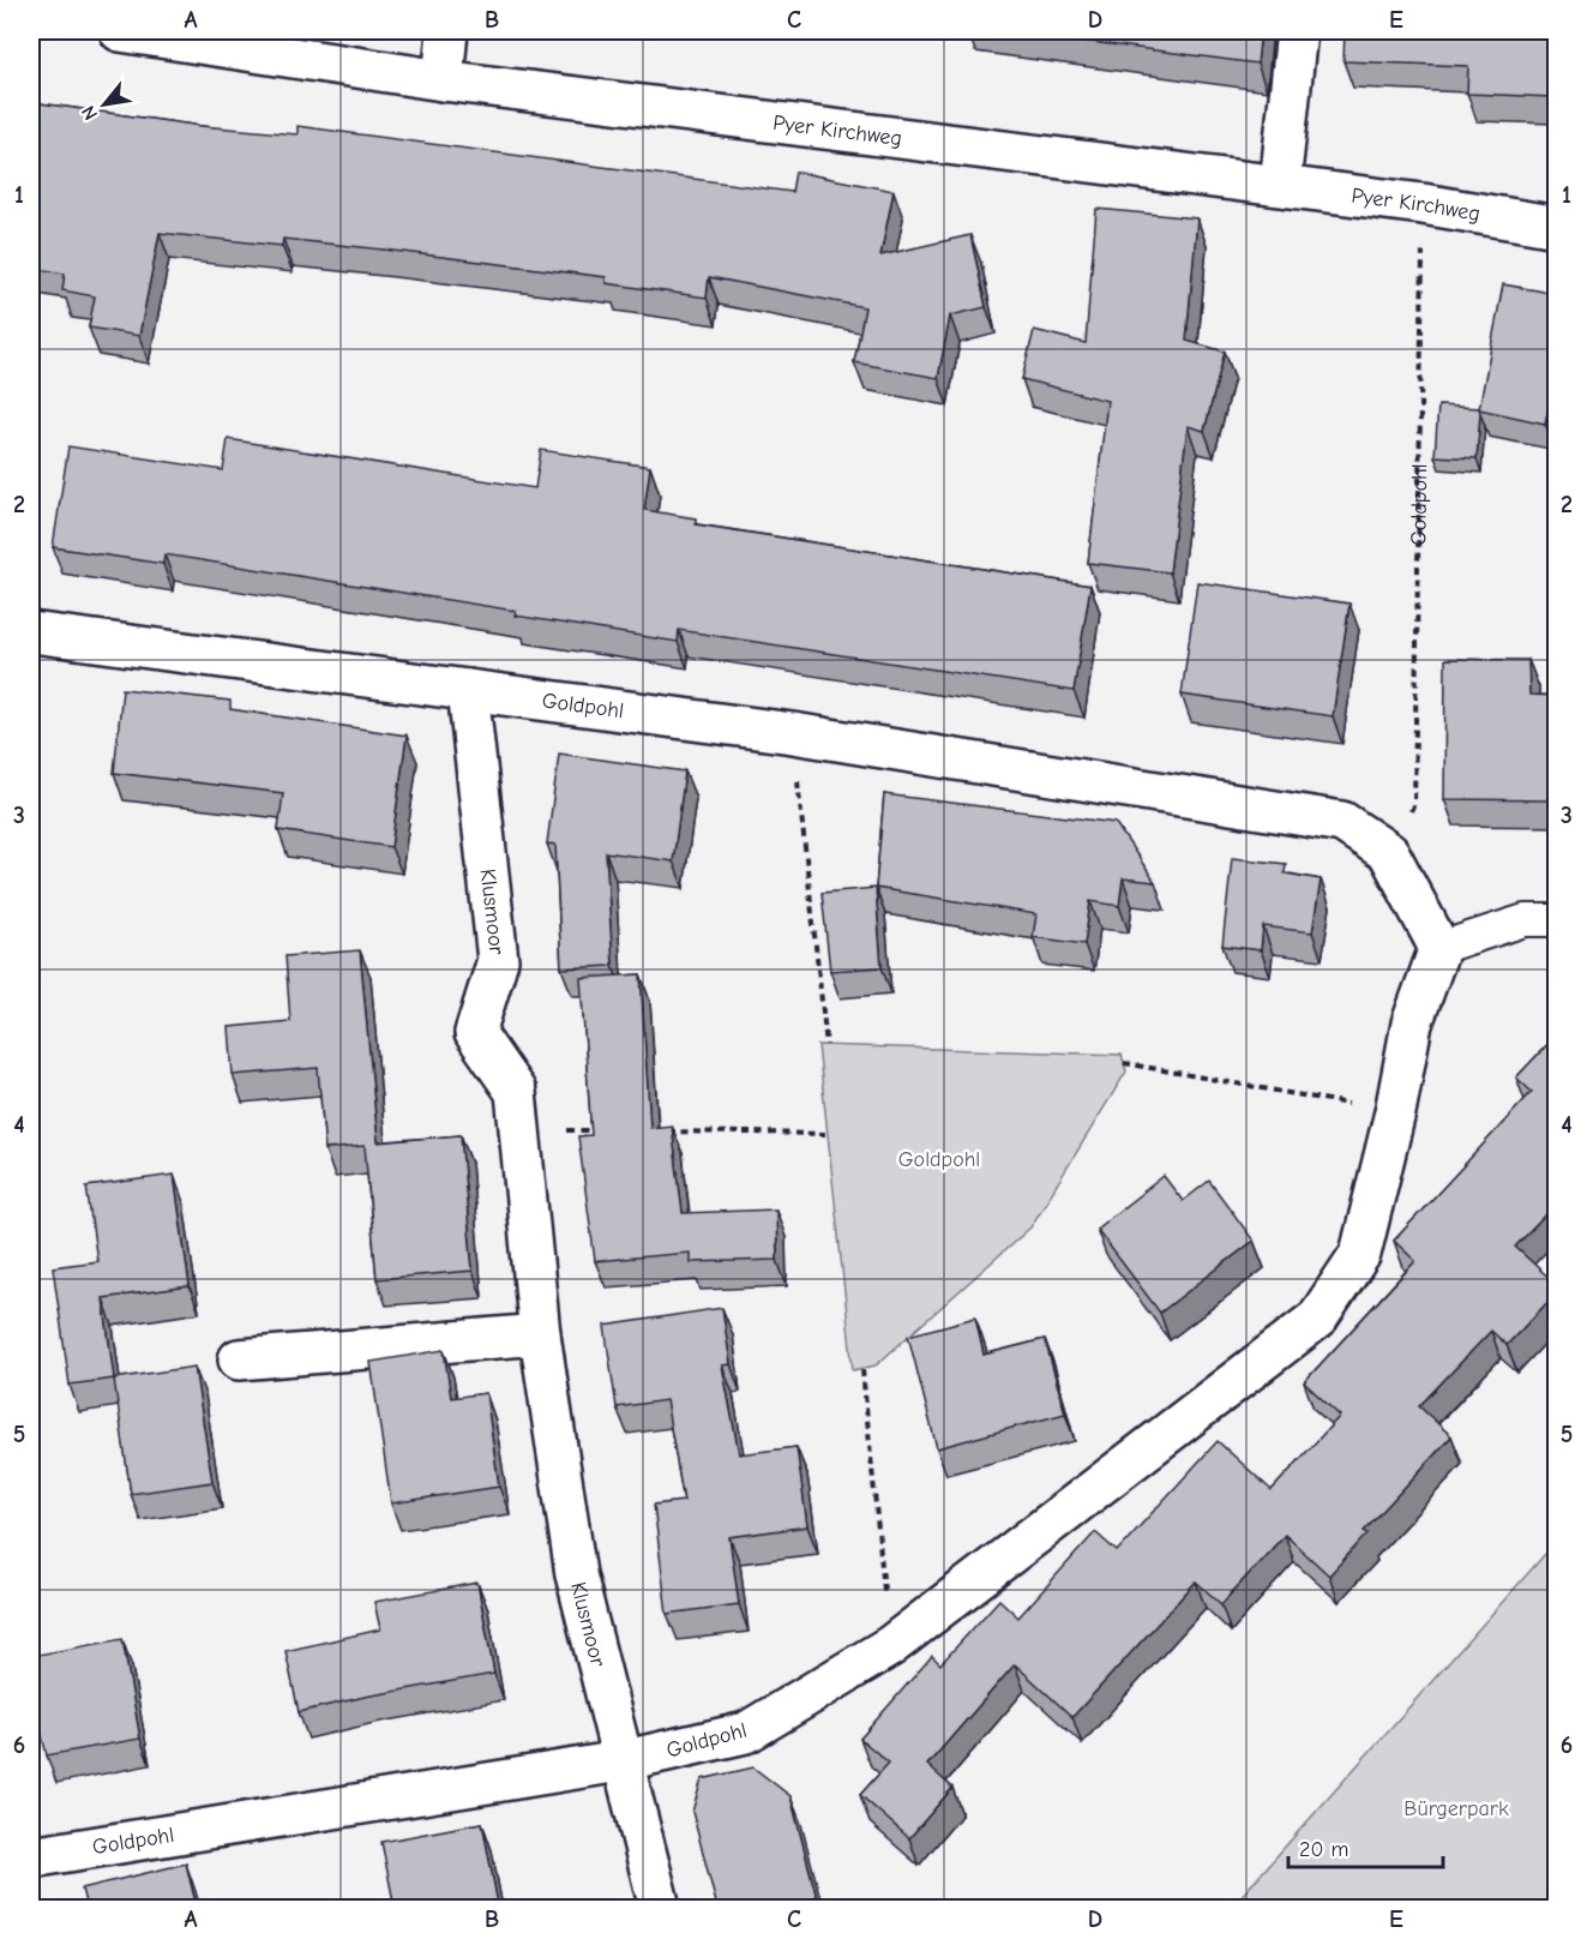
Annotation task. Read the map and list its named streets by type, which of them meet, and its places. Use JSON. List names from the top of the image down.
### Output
{
  "streets": {
    "street": ["Pyer Kirchweg", "Goldpohl", "Klusmoor"]
  },
  "crossings": [
    ["Pyer Kirchweg", "Goldpohl"],
    ["Goldpohl", "Klusmoor"]
  ],
  "parks": ["Goldpohl", "Bürgerpark"],
  "scale_bar": "20 m",
  "north": "bottom left",
  "grid": {
    "columns": [
      "A",
      "B",
      "C",
      "D",
      "E"
    ],
    "rows": [
      "1",
      "2",
      "3",
      "4",
      "5",
      "6"
    ]
  }
}
